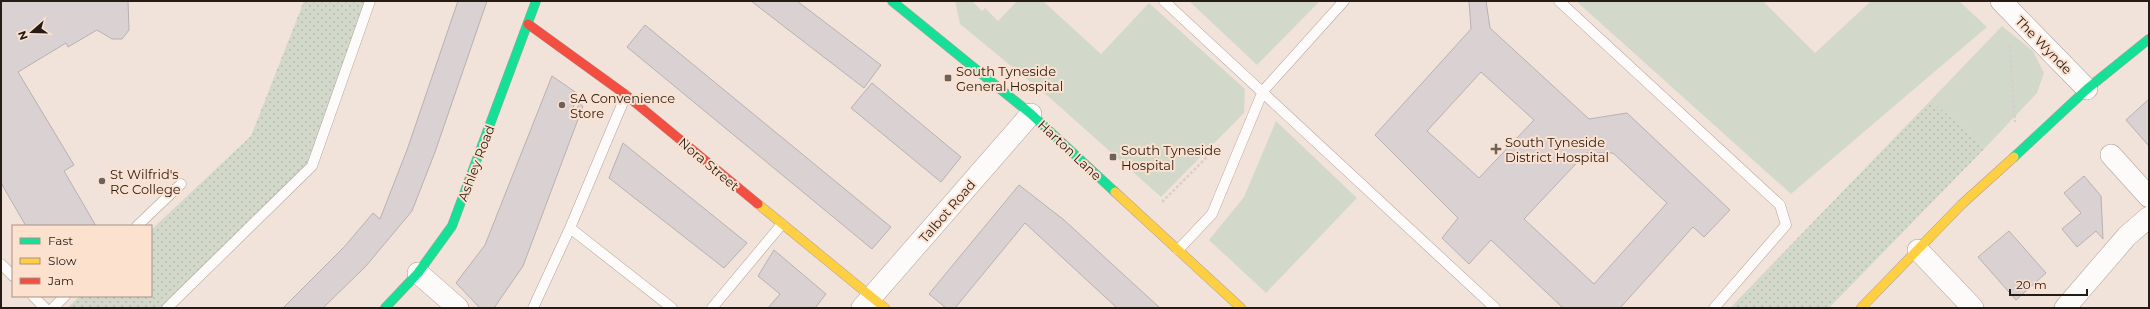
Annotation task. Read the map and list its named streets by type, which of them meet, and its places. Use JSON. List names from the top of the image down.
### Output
{
  "streets": {
    "street": [
      "The Wynde",
      "Harton Lane",
      "Ashley Road",
      "Nora Street",
      "Talbot Road"
    ]
  },
  "crossings": [
    ["Harton Lane", "Talbot Road"],
    ["Ashley Road", "Nora Street"],
    ["Nora Street", "Talbot Road"]
  ],
  "places": {
    "transit": ["South Tyneside General Hospital", "South Tyneside Hospital"],
    "other": ["SA Convenience Store", "St Wilfrid's RC College"],
    "health": ["South Tyneside District Hospital"]
  },
  "legend": ["Fast", "Slow", "Jam"],
  "scale_bar": "20 m",
  "north": "left"
}
